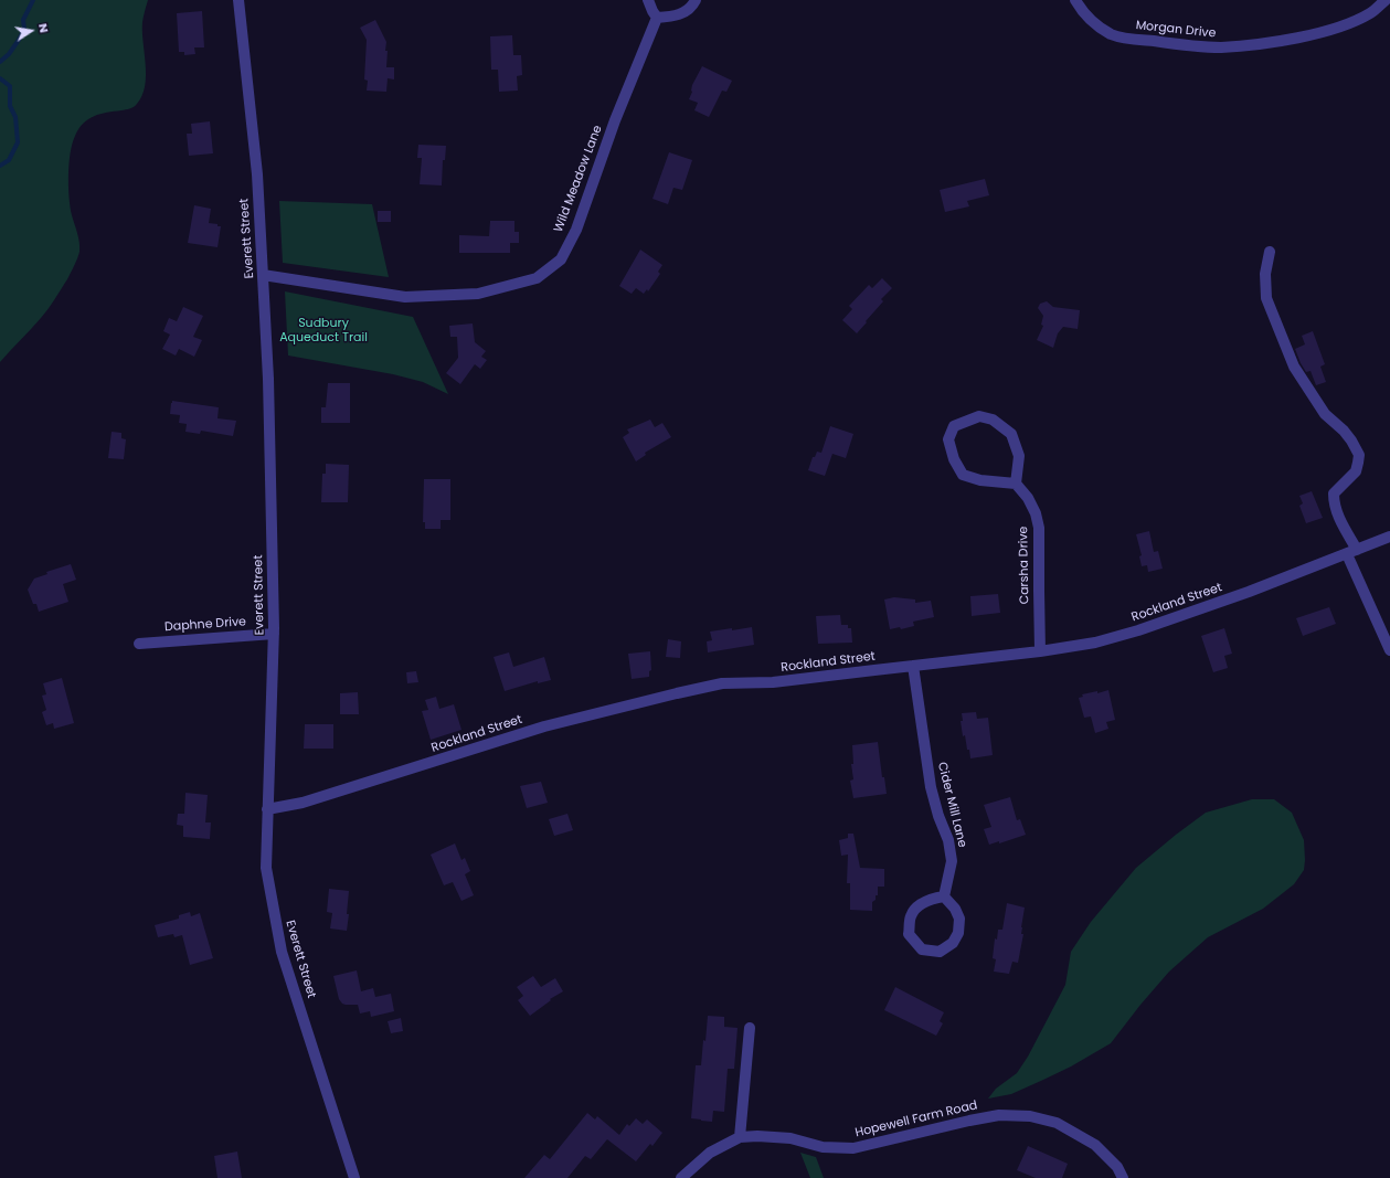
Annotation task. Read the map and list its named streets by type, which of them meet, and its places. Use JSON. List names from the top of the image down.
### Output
{
  "streets": {
    "street": [
      "Morgan Drive",
      "Wild Meadow Lane",
      "Everett Street",
      "Carsha Drive",
      "Rockland Street",
      "Daphne Drive",
      "Cider Mill Lane",
      "Hopewell Farm Road"
    ]
  },
  "crossings": [
    ["Wild Meadow Lane", "Everett Street"],
    ["Everett Street", "Rockland Street"],
    ["Everett Street", "Daphne Drive"],
    ["Carsha Drive", "Rockland Street"],
    ["Rockland Street", "Cider Mill Lane"]
  ],
  "parks": ["Sudbury Aqueduct Trail"],
  "north": "right"
}
